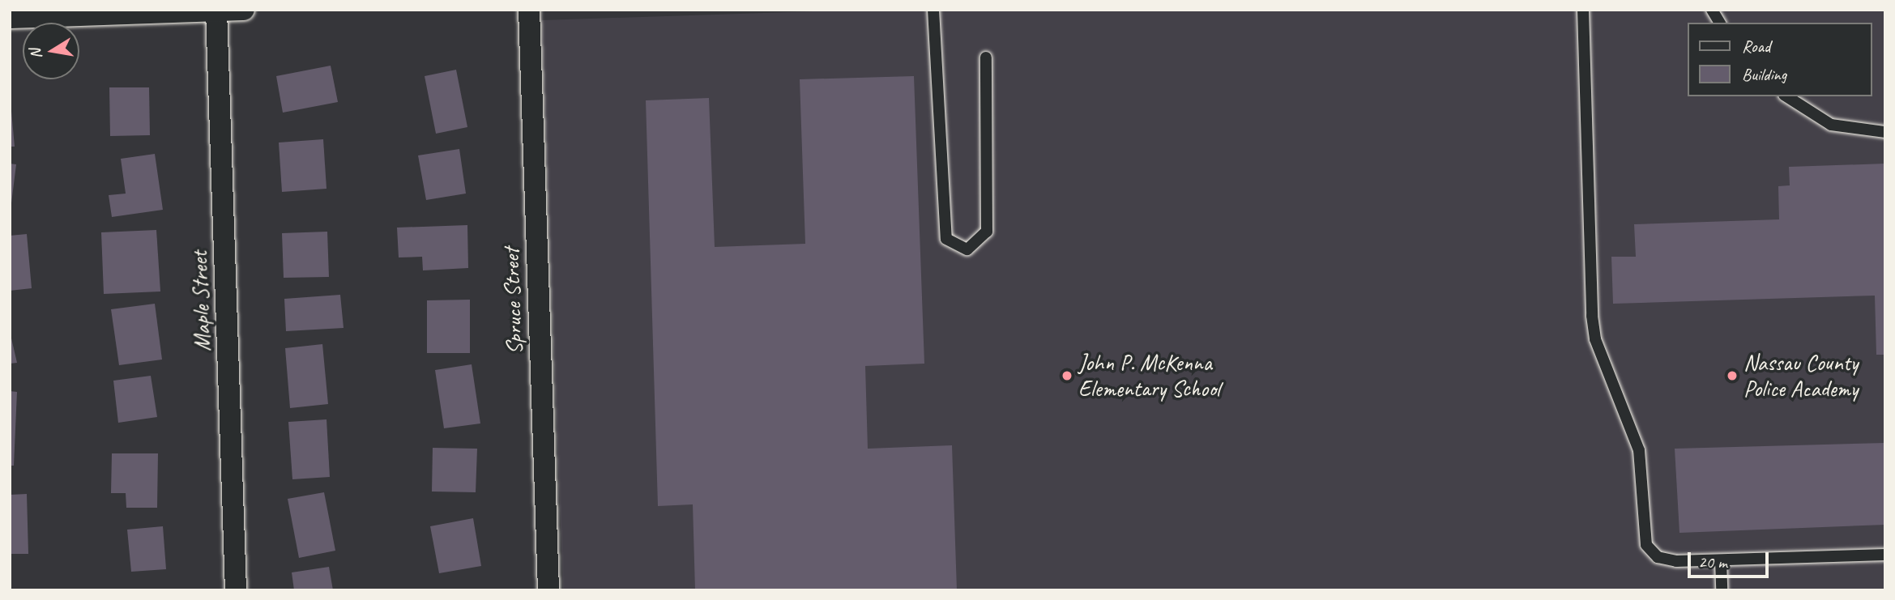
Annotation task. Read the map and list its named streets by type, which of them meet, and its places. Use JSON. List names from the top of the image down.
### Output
{
  "streets": {
    "street": ["Maple Street", "Spruce Street"]
  },
  "places": ["John P. McKenna Elementary School", "Nassau County Police Academy"],
  "legend": ["Road", "Building"],
  "scale_bar": "20 m",
  "north": "left"
}
